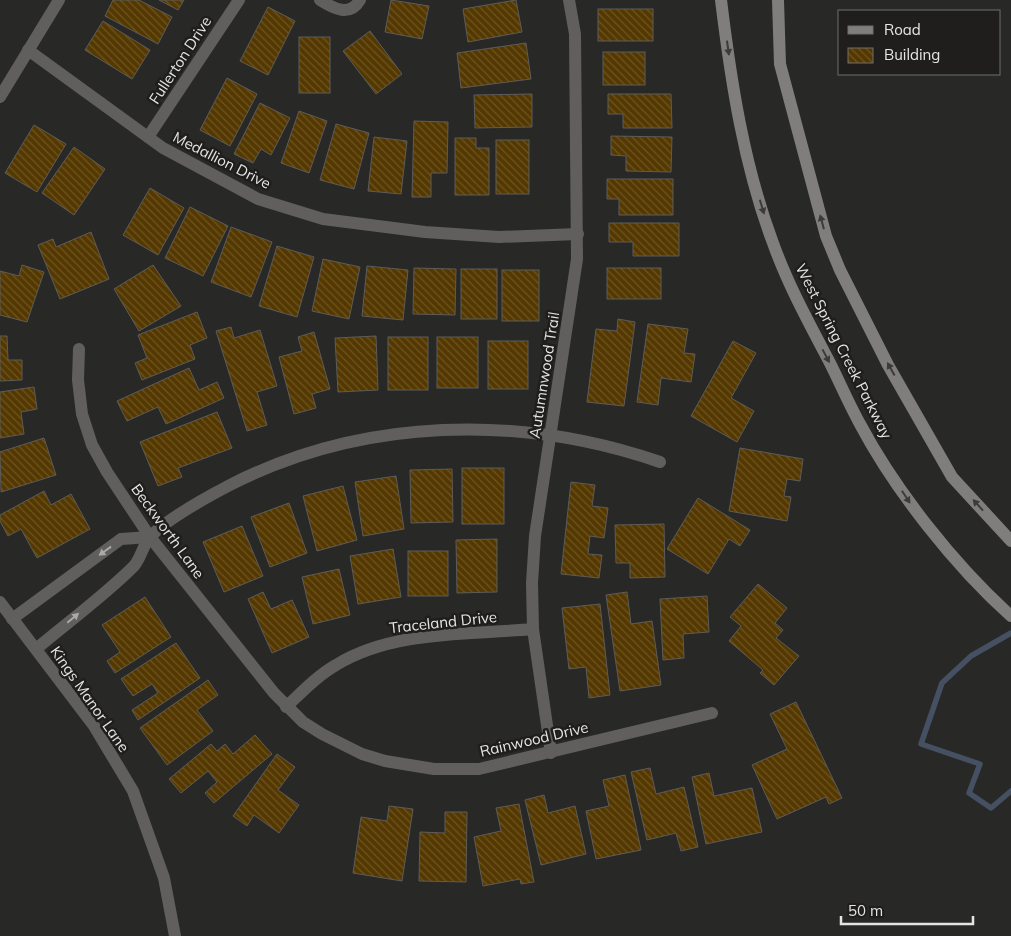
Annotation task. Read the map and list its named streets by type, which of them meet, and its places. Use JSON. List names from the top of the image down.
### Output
{
  "streets": {
    "main road": ["West Spring Creek Parkway"],
    "street": [
      "Fullerton Drive",
      "Medallion Drive",
      "Autumnwood Trail",
      "Beckworth Lane",
      "Traceland Drive",
      "Kings Manor Lane",
      "Rainwood Drive"
    ]
  },
  "crossings": [
    ["Fullerton Drive", "Medallion Drive"],
    ["Medallion Drive", "Autumnwood Trail"],
    ["Autumnwood Trail", "Traceland Drive"],
    ["Autumnwood Trail", "Rainwood Drive"],
    ["Beckworth Lane", "Traceland Drive"],
    ["Beckworth Lane", "Rainwood Drive"],
    ["Traceland Drive", "Rainwood Drive"]
  ],
  "legend": ["Road", "Building"],
  "scale_bar": "50 m"
}
